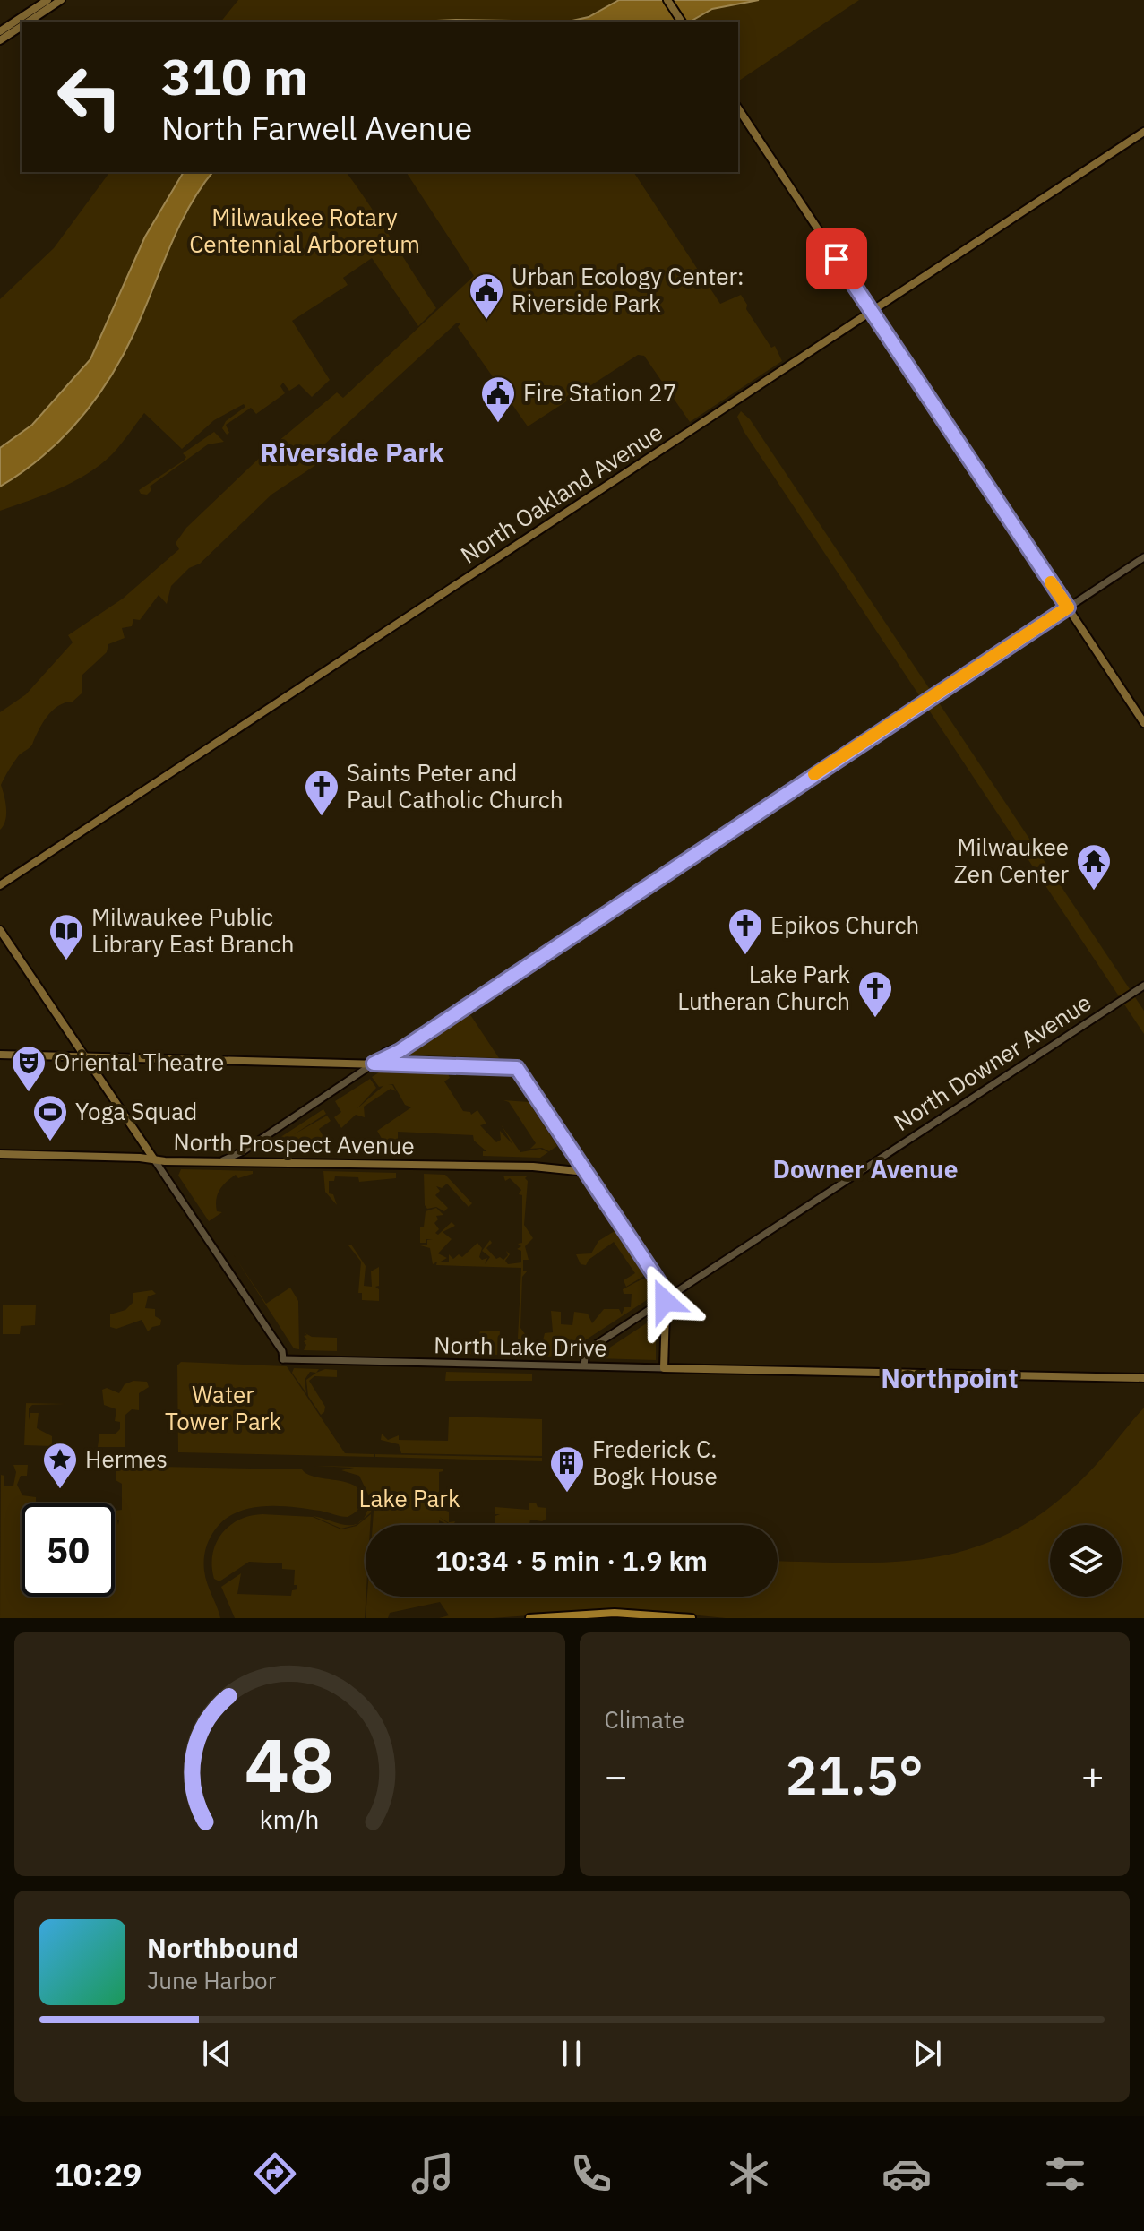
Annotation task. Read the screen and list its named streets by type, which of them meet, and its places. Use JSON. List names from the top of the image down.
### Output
{
  "streets": {
    "main road": ["North Oakland Avenue", "North Prospect Avenue", "North Lake Drive"],
    "street": ["North Downer Avenue"]
  },
  "crossings": [
    ["North Downer Avenue", "North Lake Drive"],
    ["North Prospect Avenue", "North Lake Drive"]
  ],
  "districts": ["Riverside Park", "Downer Avenue", "Northpoint"],
  "parks": ["Milwaukee Rotary Centennial Arboretum", "Water Tower Park", "Lake Park"],
  "places": {
    "public building": ["Urban Ecology Center: Riverside Park", "Fire Station 27"],
    "church": ["Saints Peter and Paul Catholic Church", "Epikos Church", "Lake Park Lutheran Church"],
    "temple": ["Milwaukee Zen Center"],
    "library": ["Milwaukee Public Library East Branch"],
    "theatre": ["Oriental Theatre"],
    "sports": ["Yoga Squad"],
    "place": ["Hermes"],
    "building": ["Frederick C. Bogk House"]
  },
  "page": {
    "turn": ["310 m", "North Farwell Avenue"],
    "limit": "50",
    "trip": "10:34 · 5 min · 1.9 km",
    "tile": "Climate",
    "heat": ["−", "21.5°", "+"],
    "song": ["Northbound", "June Harbor"],
    "tabs": "10:29",
    "gauge": ["48", "km/h"]
  }
}
